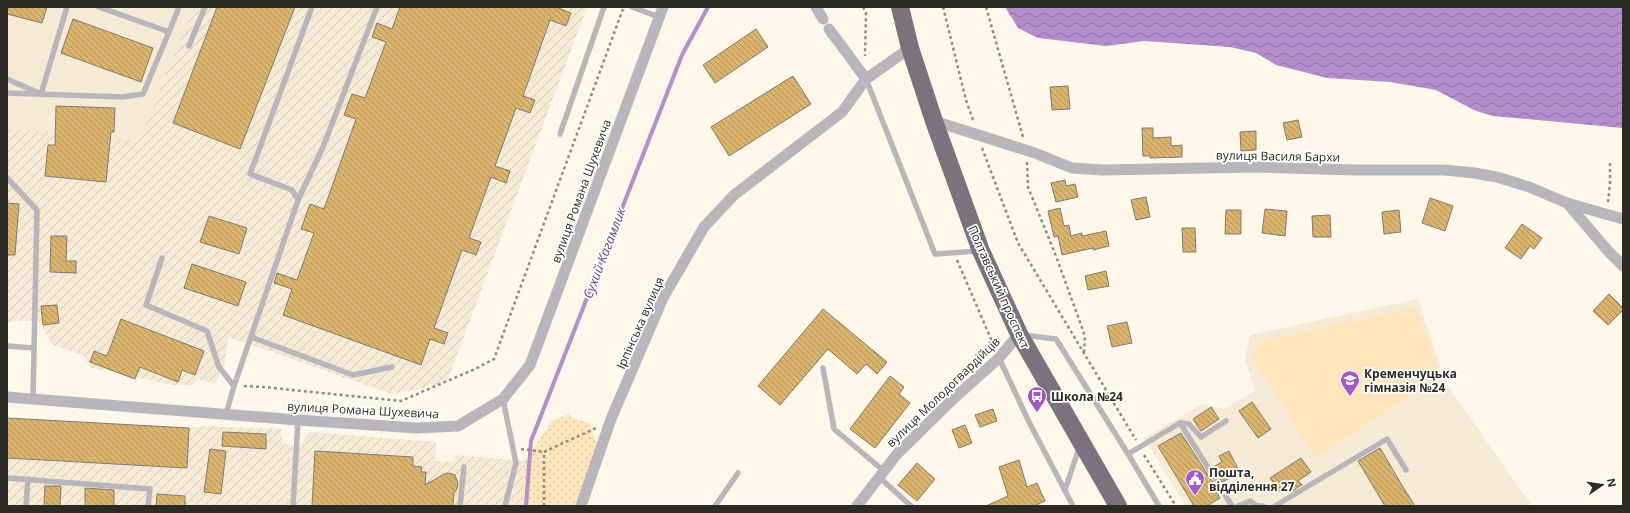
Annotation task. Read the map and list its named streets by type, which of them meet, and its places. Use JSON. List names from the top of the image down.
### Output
{
  "streets": {
    "highway": ["Полтавський проспект"],
    "street": [
      "вулиця Василя Бархи",
      "вулиця Романа Шухевича",
      "Ірпінська вулиця",
      "вулиця Молодогвардійців"
    ]
  },
  "crossings": [
    ["вулиця Василя Бархи", "Полтавський проспект"],
    ["Полтавський проспект", "Ірпінська вулиця"],
    ["Полтавський проспект", "вулиця Молодогвардійців"]
  ],
  "water": ["Сухий Кагамлик"],
  "places": {
    "school or university": ["Кременчуцька гімназія №24"],
    "bus stop": ["Школа №24"],
    "public building": ["Пошта, відділення 27"]
  },
  "north": "right"
}
